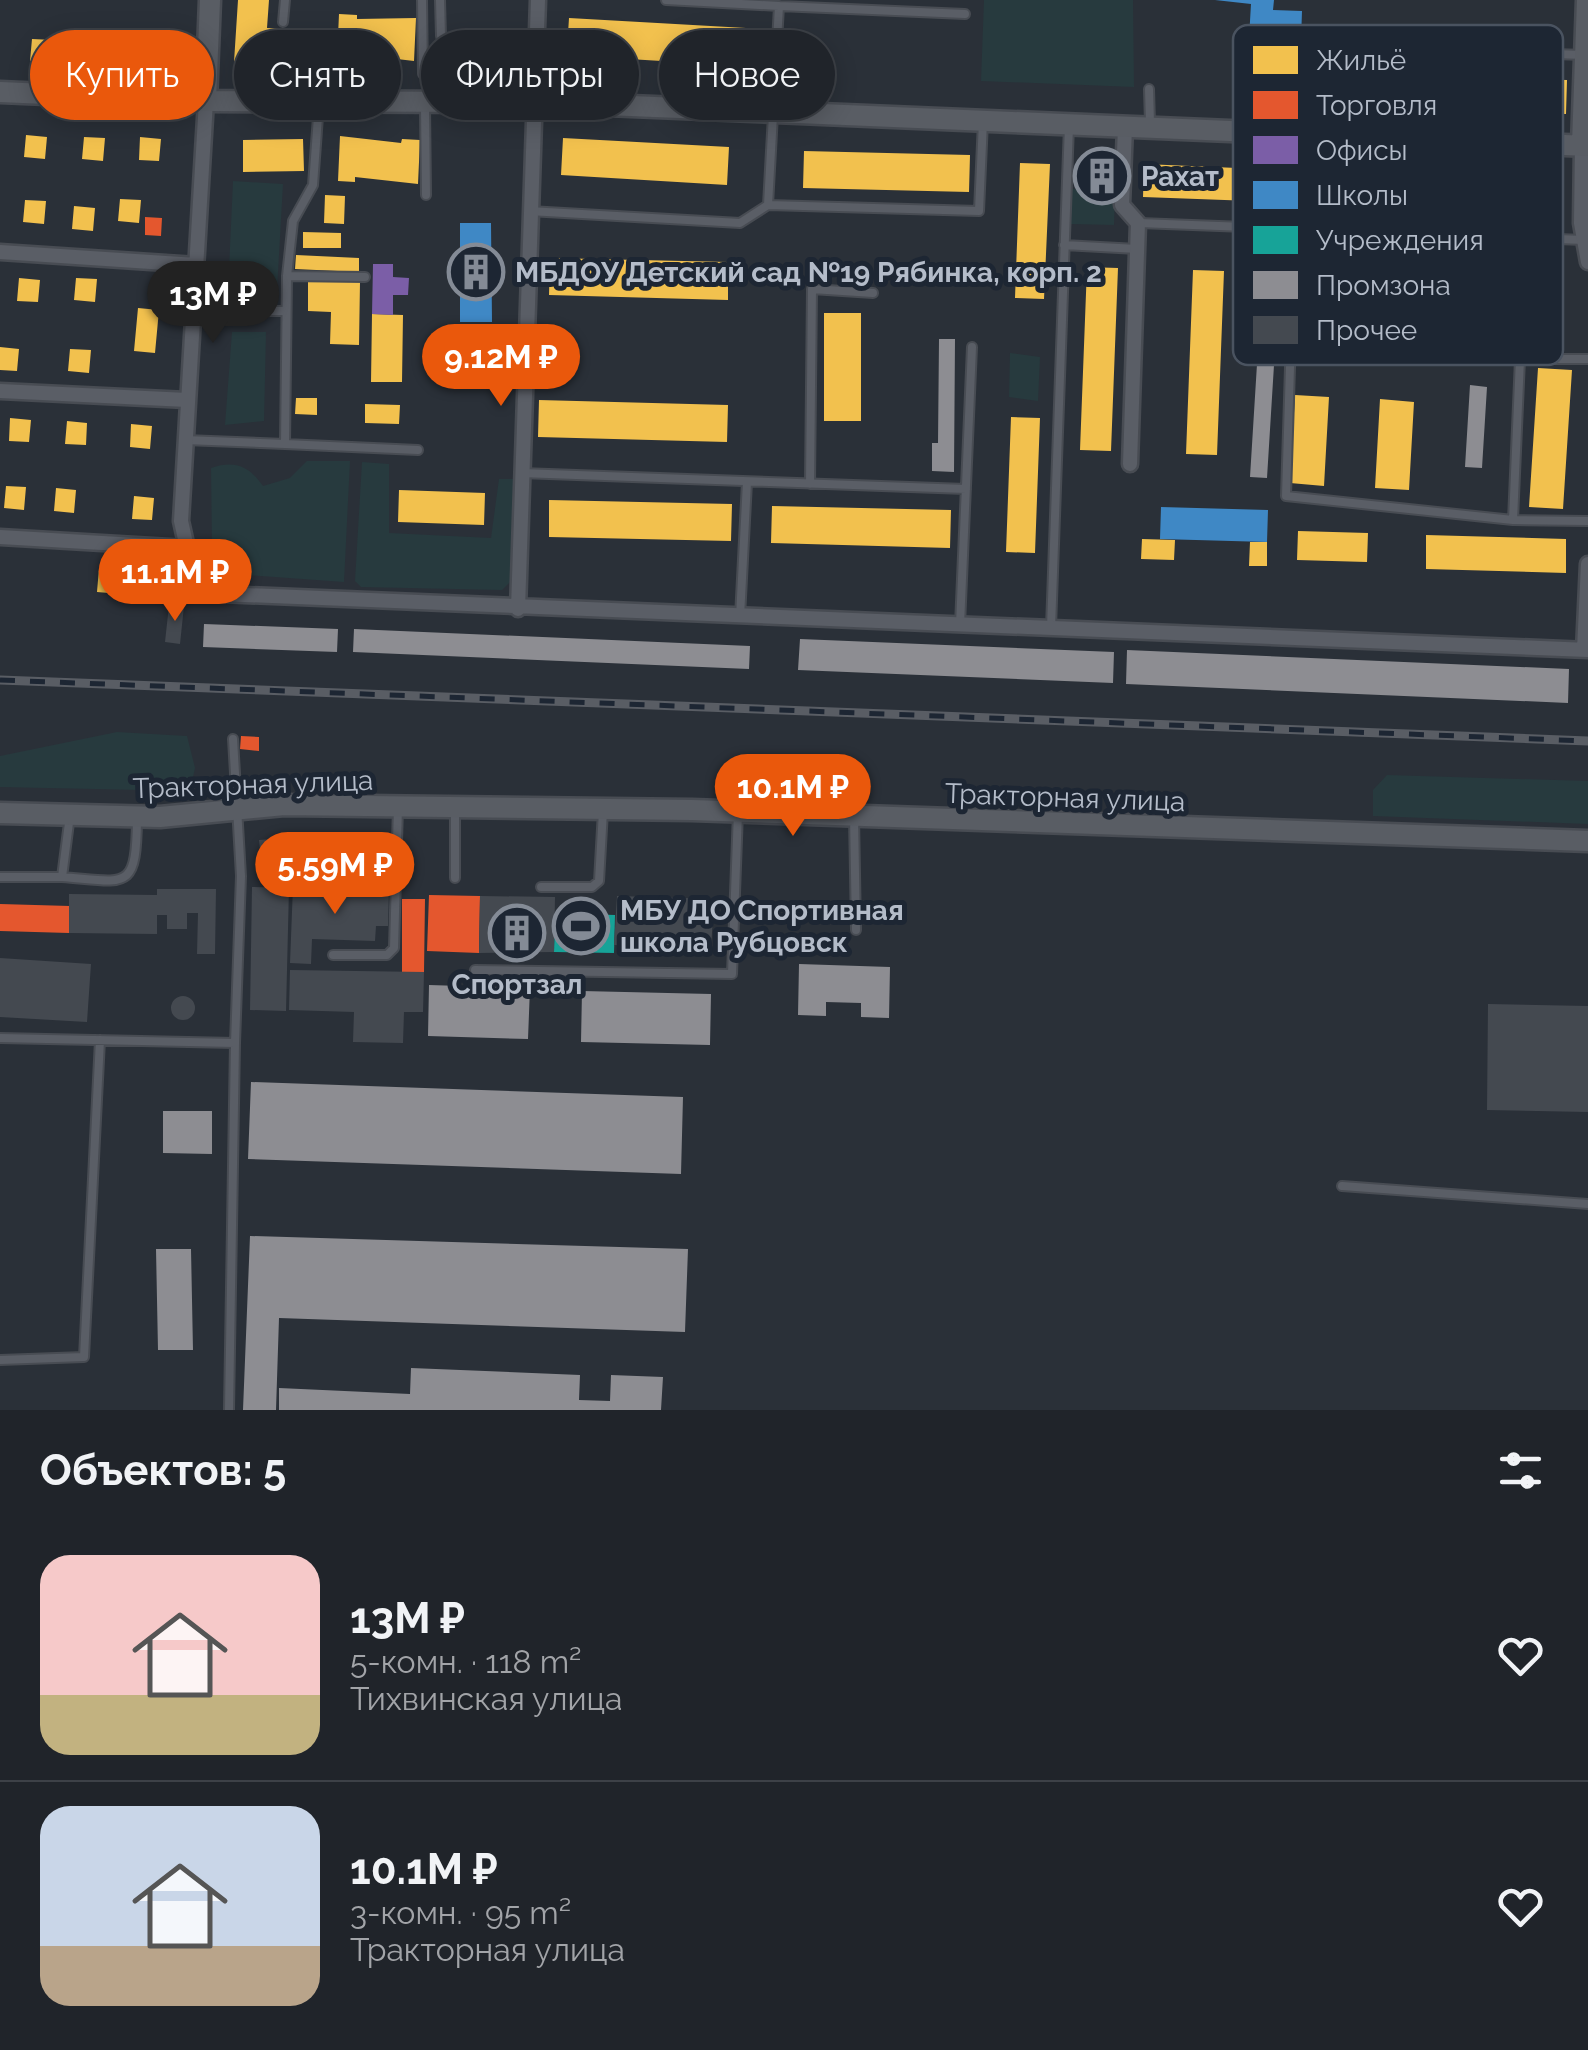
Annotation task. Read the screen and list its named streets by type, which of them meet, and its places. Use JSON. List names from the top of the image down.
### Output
{
  "streets": {
    "street": ["Тракторная улица"]
  },
  "places": {
    "building": ["Рахат", "МБДОУ Детский сад №19 Рябинка, корп. 2", "Спортзал"],
    "sports": ["МБУ ДО Спортивная школа Рубцовск"]
  },
  "legend": [
    "Жильё",
    "Торговля",
    "Офисы",
    "Школы",
    "Учреждения",
    "Промзона",
    "Прочее"
  ],
  "page": {
    "chip": [
      "Купить",
      "Снять",
      "Фильтры",
      "Новое"
    ],
    "price": [
      "13M ₽",
      "9.12M ₽",
      "11.1M ₽",
      "10.1M ₽",
      "5.59M ₽"
    ],
    "heading": "Объектов: 5",
    "list": [
      {
        "name": "13M ₽",
        "note": "5-комн. · 118 m² · Тихвинская улица"
      },
      {
        "name": "10.1M ₽",
        "note": "3-комн. · 95 m² · Тракторная улица"
      }
    ]
  }
}
